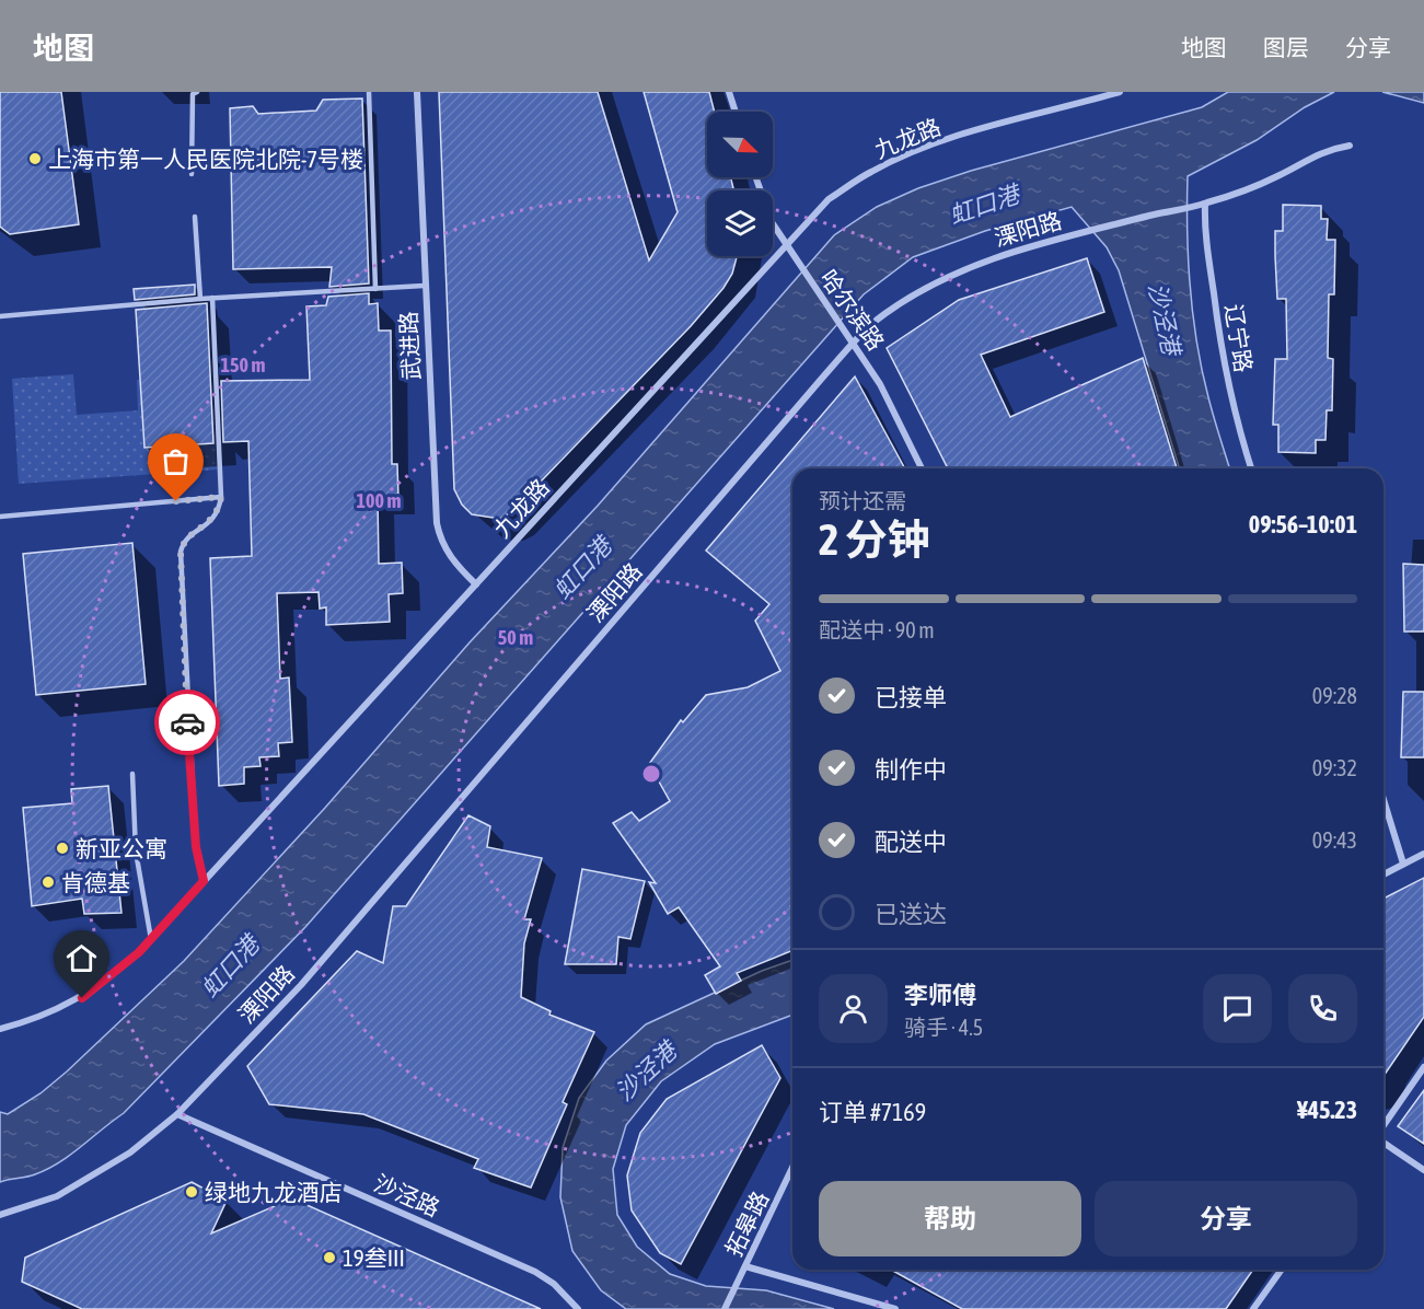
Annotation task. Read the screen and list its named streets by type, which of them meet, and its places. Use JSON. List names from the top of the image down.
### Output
{
  "streets": {
    "street": [
      "九龙路",
      "溧阳路",
      "哈尔滨路",
      "辽宁路",
      "武进路",
      "沙泾路",
      "拓皋路"
    ]
  },
  "crossings": [
    ["九龙路", "哈尔滨路"],
    ["九龙路", "武进路"],
    ["溧阳路", "哈尔滨路"],
    ["溧阳路", "辽宁路"],
    ["溧阳路", "沙泾路"]
  ],
  "water": ["虹口港", "沙泾港"],
  "places": [
    "上海市第一人民医院北院-7号楼",
    "新亚公寓",
    "肯德基",
    "绿地九龙酒店",
    "19叁III"
  ],
  "north": "bottom right",
  "page": {
    "header": "地图",
    "nav": ["地图", "图层", "分享"],
    "heading": ["2 分钟", "预计还需", "09:56–10:01"],
    "panel": [
      "李师傅",
      "骑手 · 4.5",
      "订单 #7169",
      "¥45.23"
    ],
    "bar": "配送中 · 90 m",
    "list": [
      ["已接单", "09:28"],
      ["制作中", "09:32"],
      ["配送中", "09:43"],
      "已送达"
    ],
    "buttons": ["帮助", "分享"]
  },
  "rings": ["150 m", "100 m", "50 m"]
}
